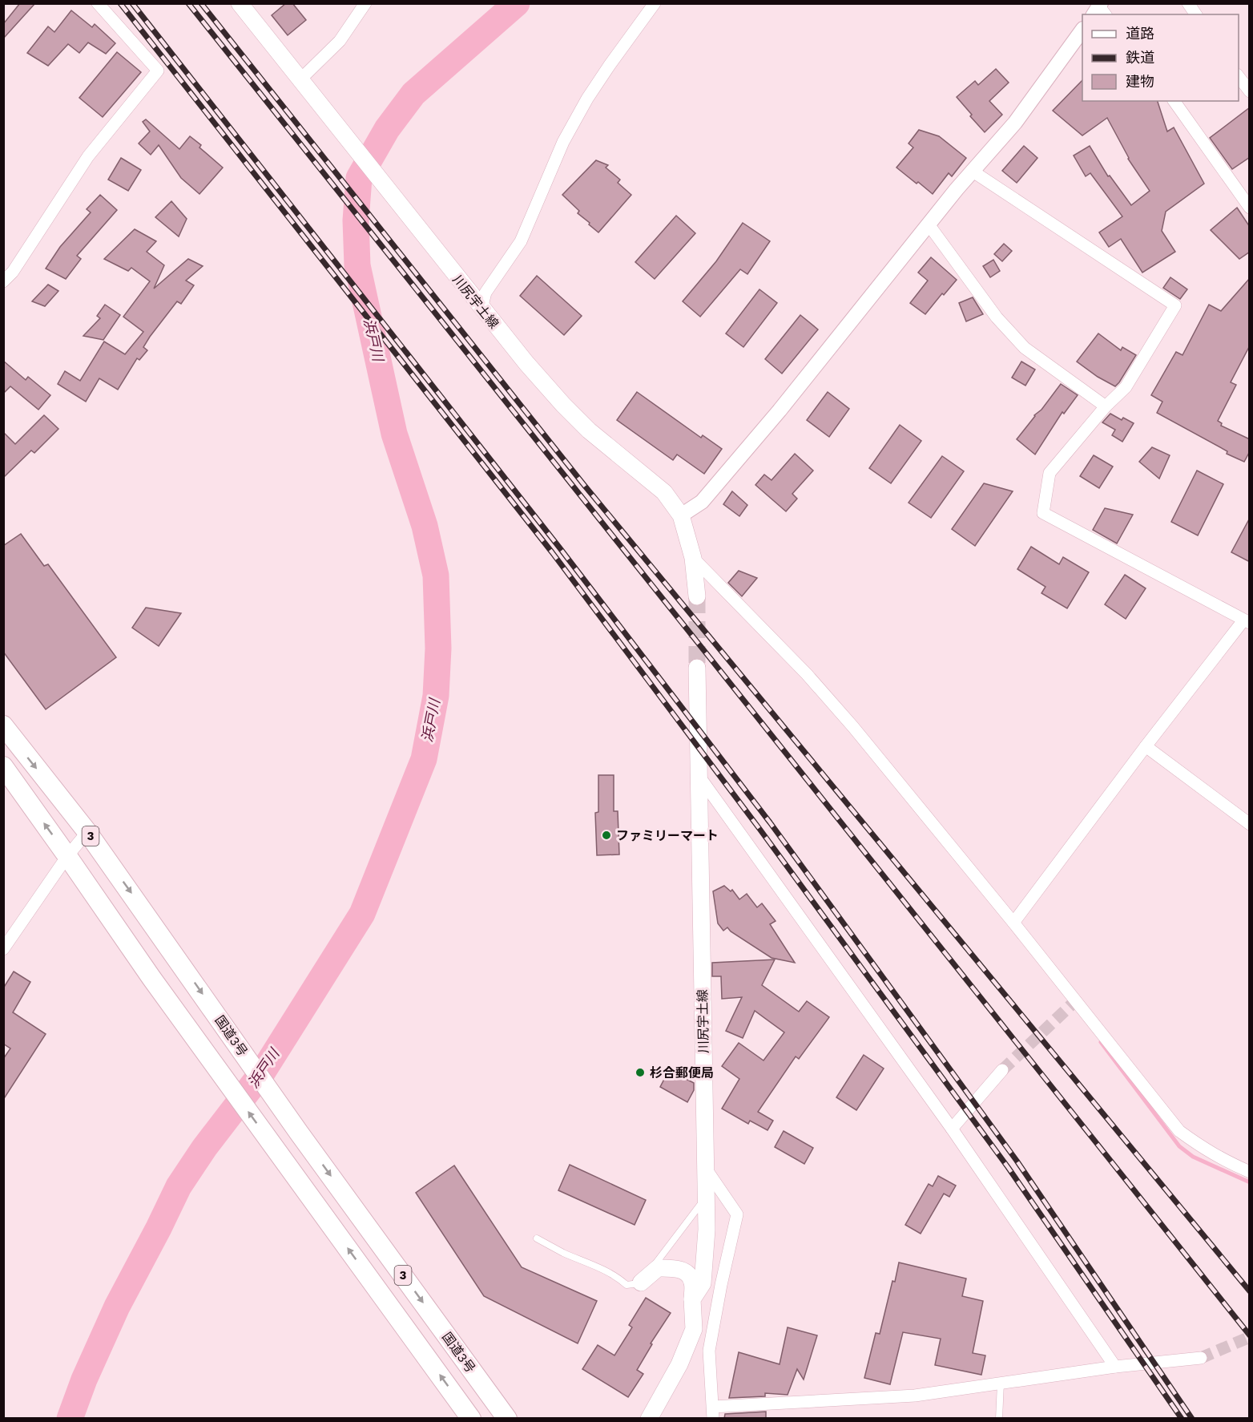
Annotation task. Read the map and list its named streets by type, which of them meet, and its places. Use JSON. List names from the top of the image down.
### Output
{
  "streets": {
    "highway": ["3", "国道3号"],
    "main road": ["川尻宇土線"]
  },
  "water": ["浜戸川"],
  "places": ["ファミリーマート", "杉合郵便局"],
  "legend": ["道路", "鉄道", "建物"]
}
